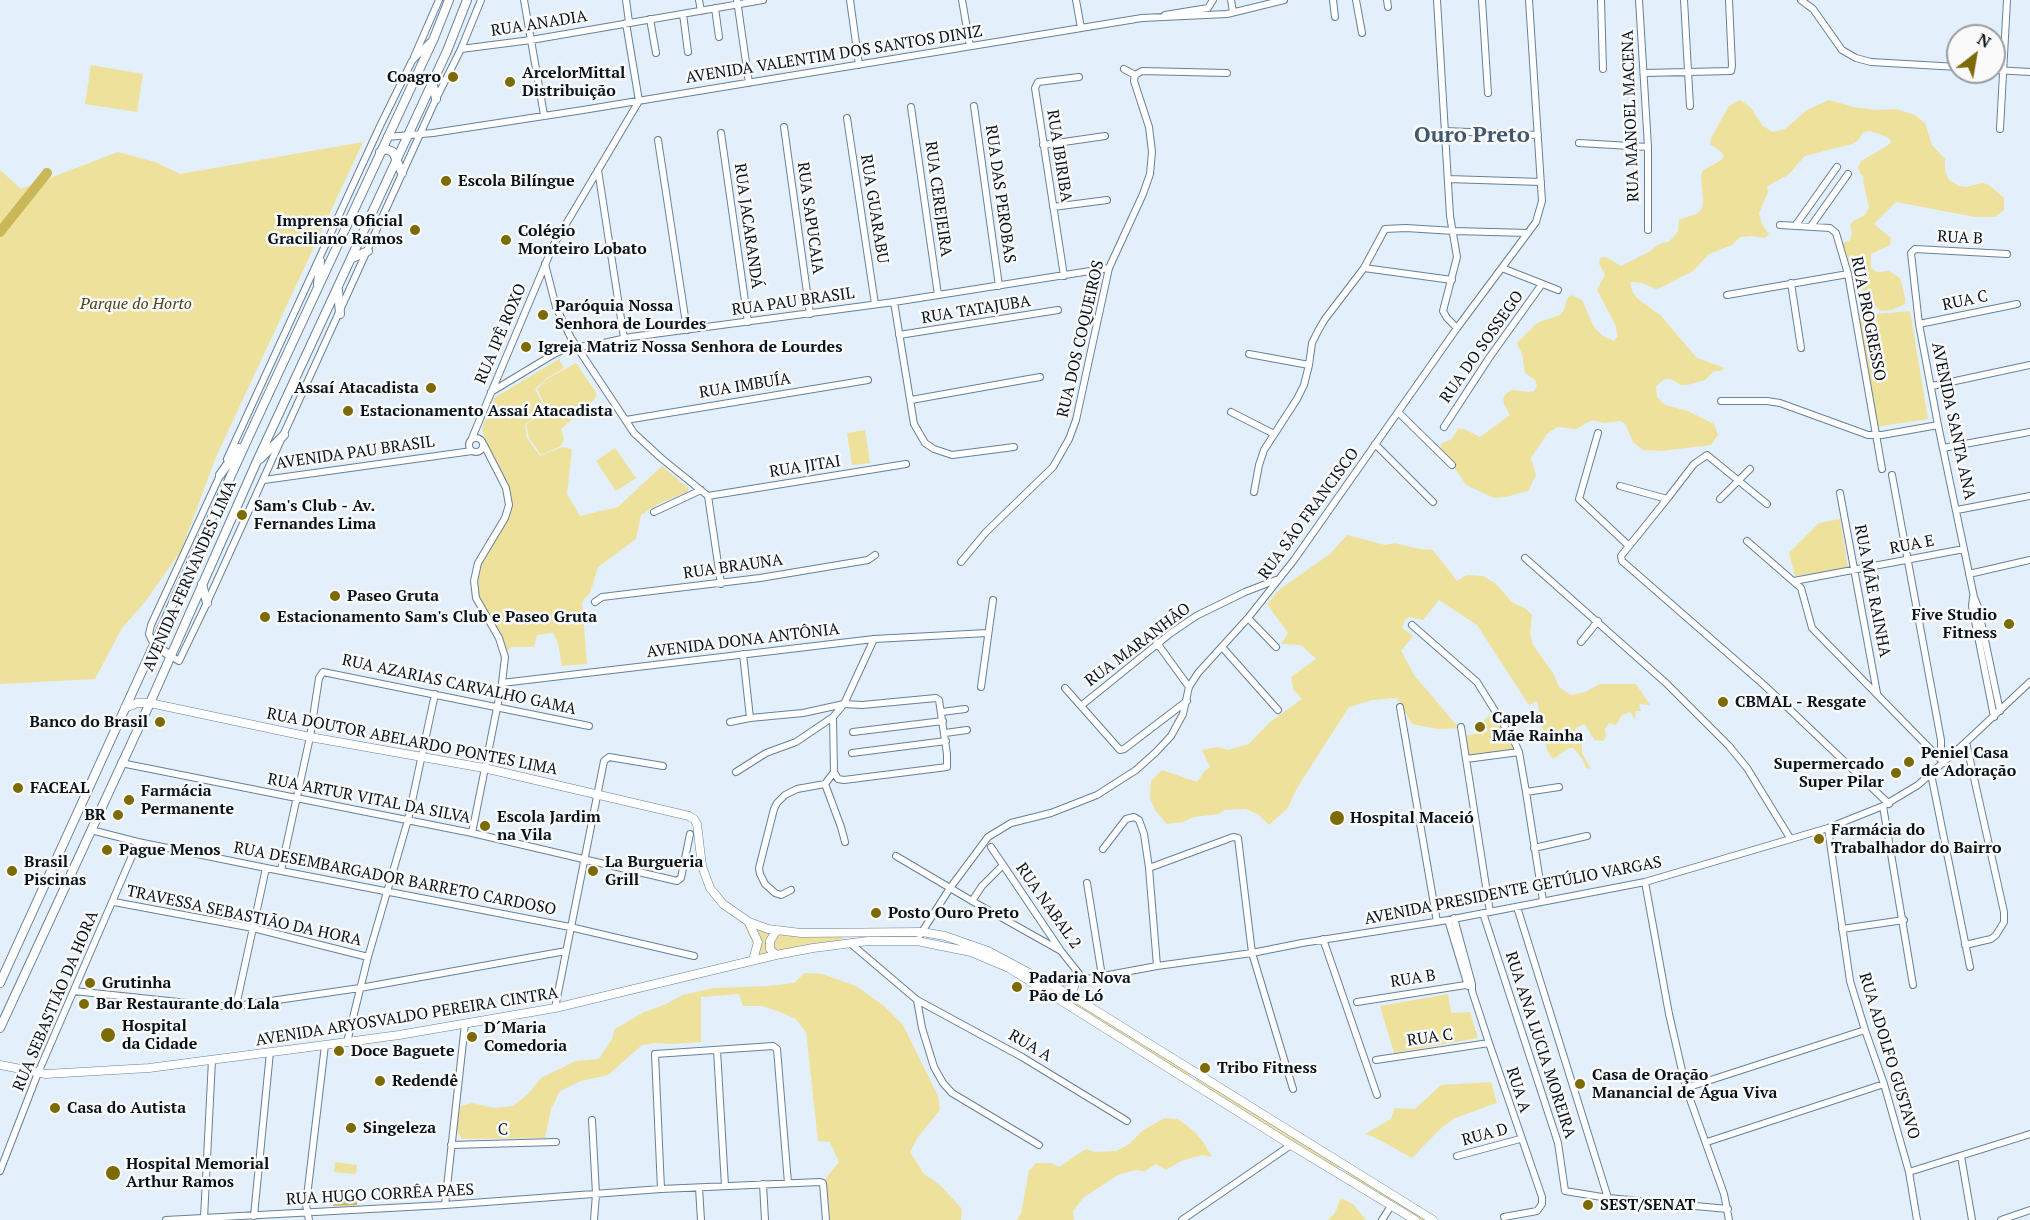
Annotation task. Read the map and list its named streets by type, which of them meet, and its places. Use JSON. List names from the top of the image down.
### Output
{
  "streets": {
    "highway": ["AVENIDA FERNANDES LIMA"],
    "main road": ["RUA DOUTOR ABELARDO PONTES LIMA", "AVENIDA ARYOSVALDO PEREIRA CINTRA"],
    "street": [
      "RUA ANADIA",
      "AVENIDA VALENTIM DOS SANTOS DINIZ",
      "RUA MANOEL MACENA",
      "RUA IBIRIBA",
      "RUA DAS PEROBAS",
      "RUA CEREJEIRA",
      "RUA GUARABU",
      "RUA SAPUCAIA",
      "RUA JACARANDÁ",
      "RUA B",
      "RUA C",
      "RUA PAU BRASIL",
      "RUA TATAJUBA",
      "RUA PROGRESSO",
      "RUA IPÊ ROXO",
      "RUA DOS COQUEIROS",
      "RUA DO SOSSEGO",
      "RUA IMBUÍA",
      "AVENIDA SANTA ANA",
      "AVENIDA PAU BRASIL",
      "RUA JITAI",
      "RUA SÃO FRANCISCO",
      "RUA E",
      "RUA BRAUNA",
      "RUA MÃE RAINHA",
      "AVENIDA DONA ANTÔNIA",
      "RUA MARANHÃO",
      "RUA AZARIAS CARVALHO GAMA",
      "RUA ARTUR VITAL DA SILVA",
      "RUA DESEMBARGADOR BARRETO CARDOSO",
      "AVENIDA PRESIDENTE GETÚLIO VARGAS",
      "RUA NABAL 2",
      "TRAVESSA SEBASTIÃO DA HORA",
      "RUA SEBASTIÃO DA HORA",
      "RUA ANA LUCIA MOREIRA",
      "RUA A",
      "RUA ADOLFO GUSTAVO",
      "C",
      "RUA D",
      "RUA HUGO CORRÊA PAES"
    ]
  },
  "crossings": [
    ["RUA ANADIA", "AVENIDA FERNANDES LIMA"],
    ["AVENIDA VALENTIM DOS SANTOS DINIZ", "AVENIDA FERNANDES LIMA"],
    ["RUA IBIRIBA", "RUA PAU BRASIL"],
    ["RUA DAS PEROBAS", "RUA PAU BRASIL"],
    ["RUA CEREJEIRA", "RUA PAU BRASIL"],
    ["RUA GUARABU", "RUA PAU BRASIL"],
    ["RUA SAPUCAIA", "RUA PAU BRASIL"],
    ["RUA JACARANDÁ", "RUA PAU BRASIL"],
    ["RUA B", "AVENIDA SANTA ANA"],
    ["RUA B", "RUA A"],
    ["RUA C", "AVENIDA SANTA ANA"],
    ["RUA C", "RUA A"],
    ["RUA PAU BRASIL", "RUA IPÊ ROXO"],
    ["RUA PAU BRASIL", "RUA DOS COQUEIROS"],
    ["RUA IPÊ ROXO", "AVENIDA PAU BRASIL"],
    ["AVENIDA SANTA ANA", "RUA E"],
    ["AVENIDA SANTA ANA", "AVENIDA PRESIDENTE GETÚLIO VARGAS"],
    ["AVENIDA PAU BRASIL", "AVENIDA FERNANDES LIMA"],
    ["RUA SÃO FRANCISCO", "RUA MARANHÃO"],
    ["RUA SÃO FRANCISCO", "AVENIDA ARYOSVALDO PEREIRA CINTRA"],
    ["RUA E", "RUA MÃE RAINHA"],
    ["AVENIDA FERNANDES LIMA", "RUA DOUTOR ABELARDO PONTES LIMA"],
    ["AVENIDA FERNANDES LIMA", "RUA ARTUR VITAL DA SILVA"],
    ["AVENIDA FERNANDES LIMA", "RUA DESEMBARGADOR BARRETO CARDOSO"],
    ["RUA AZARIAS CARVALHO GAMA", "RUA DOUTOR ABELARDO PONTES LIMA"],
    ["RUA DESEMBARGADOR BARRETO CARDOSO", "RUA SEBASTIÃO DA HORA"],
    ["AVENIDA PRESIDENTE GETÚLIO VARGAS", "RUA NABAL 2"],
    ["AVENIDA PRESIDENTE GETÚLIO VARGAS", "AVENIDA ARYOSVALDO PEREIRA CINTRA"],
    ["AVENIDA PRESIDENTE GETÚLIO VARGAS", "RUA ANA LUCIA MOREIRA"],
    ["AVENIDA PRESIDENTE GETÚLIO VARGAS", "RUA A"],
    ["AVENIDA PRESIDENTE GETÚLIO VARGAS", "RUA ADOLFO GUSTAVO"],
    ["TRAVESSA SEBASTIÃO DA HORA", "RUA SEBASTIÃO DA HORA"],
    ["RUA SEBASTIÃO DA HORA", "AVENIDA ARYOSVALDO PEREIRA CINTRA"],
    ["AVENIDA ARYOSVALDO PEREIRA CINTRA", "RUA A"],
    ["RUA A", "RUA D"]
  ],
  "districts": ["Ouro Preto"],
  "parks": ["Parque do Horto"],
  "places": [
    "Coagro",
    "ArcelorMittal Distribuição",
    "Escola Bilíngue",
    "Imprensa Oficial Graciliano Ramos",
    "Colégio Monteiro Lobato",
    "Paróquia Nossa Senhora de Lourdes",
    "Igreja Matriz Nossa Senhora de Lourdes",
    "Assaí Atacadista",
    "Estacionamento Assaí Atacadista",
    "Sam's Club - Av. Fernandes Lima",
    "Paseo Gruta",
    "Estacionamento Sam's Club e Paseo Gruta",
    "Five Studio Fitness",
    "CBMAL - Resgate",
    "Banco do Brasil",
    "Capela Mãe Rainha",
    "Peniel Casa de Adoração",
    "Supermercado Super Pilar",
    "FACEAL",
    "Farmácia Permanente",
    "BR",
    "Hospital Maceió",
    "Escola Jardim na Vila",
    "Farmácia do Trabalhador do Bairro",
    "Pague Menos",
    "Brasil Piscinas",
    "La Burgueria Grill",
    "Posto Ouro Preto",
    "Grutinha",
    "Padaria Nova Pão de Ló",
    "Bar Restaurante do Lala",
    "Hospital da Cidade",
    "D´Maria Comedoria",
    "Doce Baguete",
    "Tribo Fitness",
    "Redendê",
    "Casa de Oração Manancial de Água Viva",
    "Casa do Autista",
    "Singeleza",
    "Hospital Memorial Arthur Ramos",
    "SEST/SENAT"
  ],
  "north": "top right"
}
